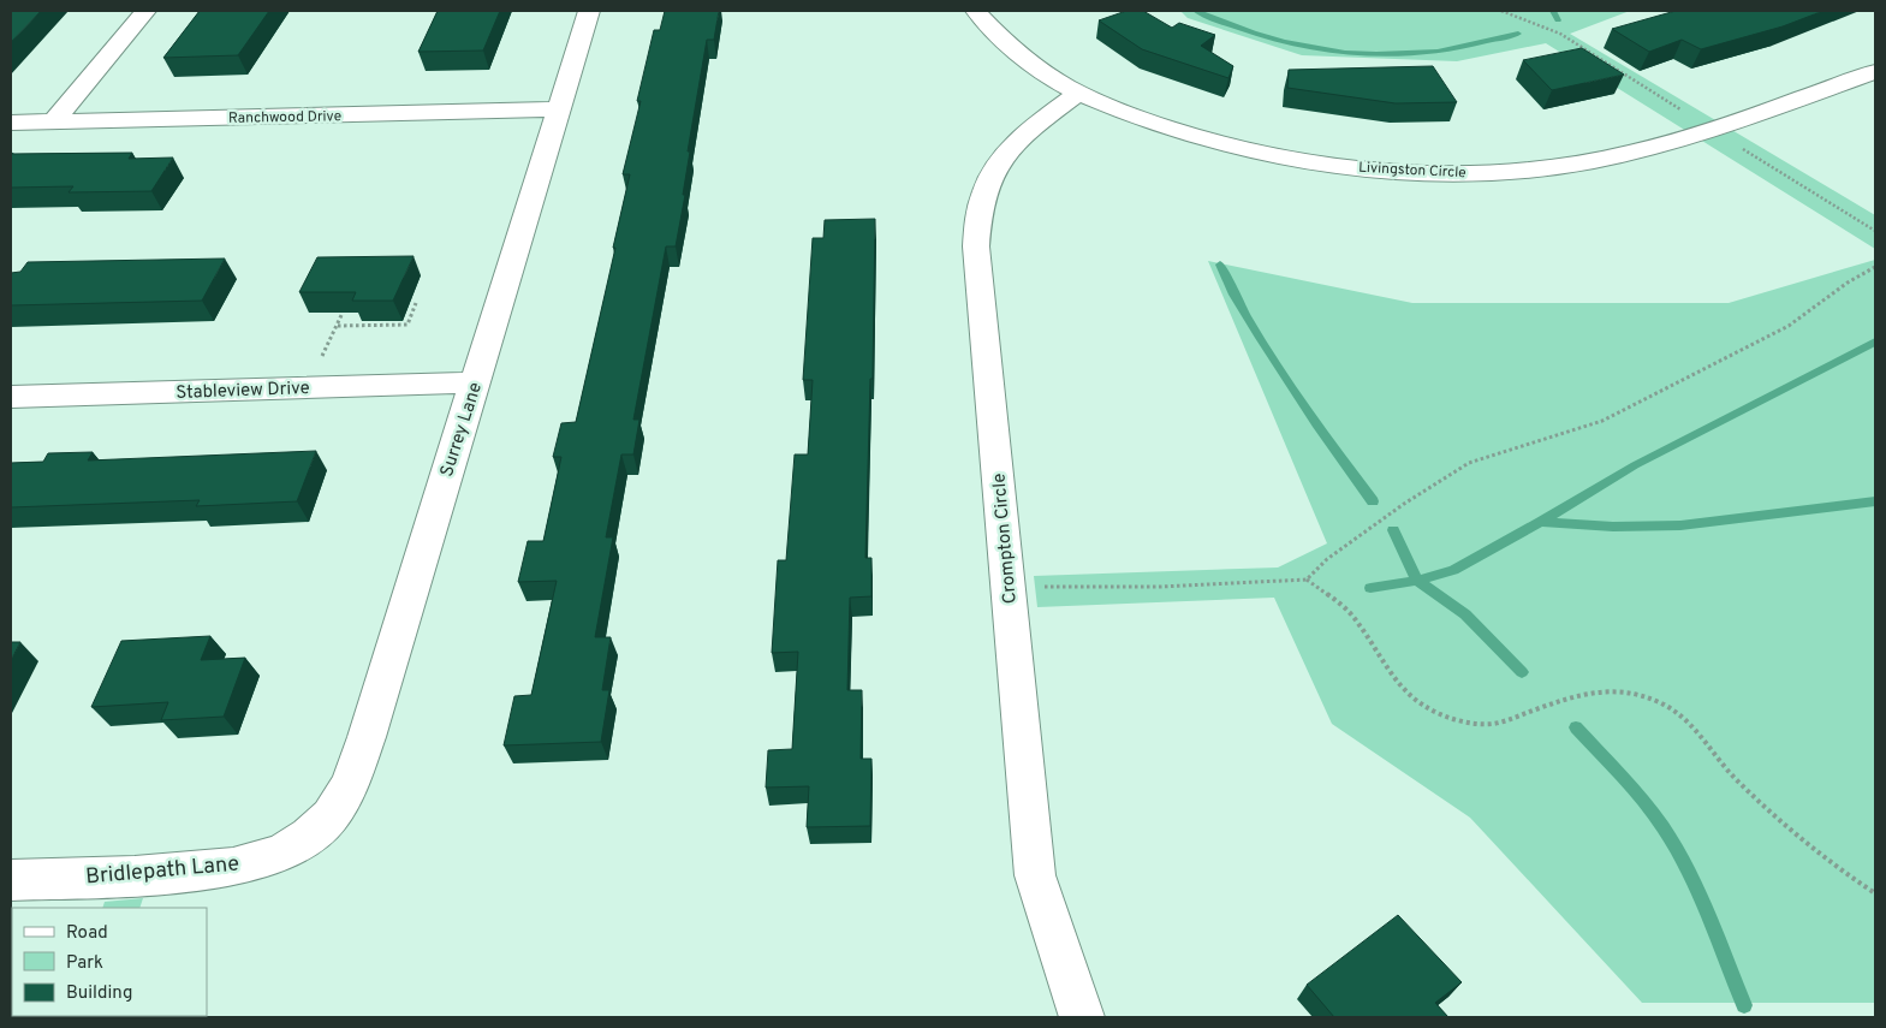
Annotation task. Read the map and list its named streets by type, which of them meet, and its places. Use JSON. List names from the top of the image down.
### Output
{
  "streets": {
    "street": [
      "Ranchwood Drive",
      "Livingston Circle",
      "Stableview Drive",
      "Surrey Lane",
      "Crompton Circle",
      "Bridlepath Lane"
    ]
  },
  "crossings": [
    ["Ranchwood Drive", "Surrey Lane"],
    ["Livingston Circle", "Crompton Circle"],
    ["Stableview Drive", "Surrey Lane"],
    ["Surrey Lane", "Bridlepath Lane"]
  ],
  "legend": ["Road", "Park", "Building"]
}
